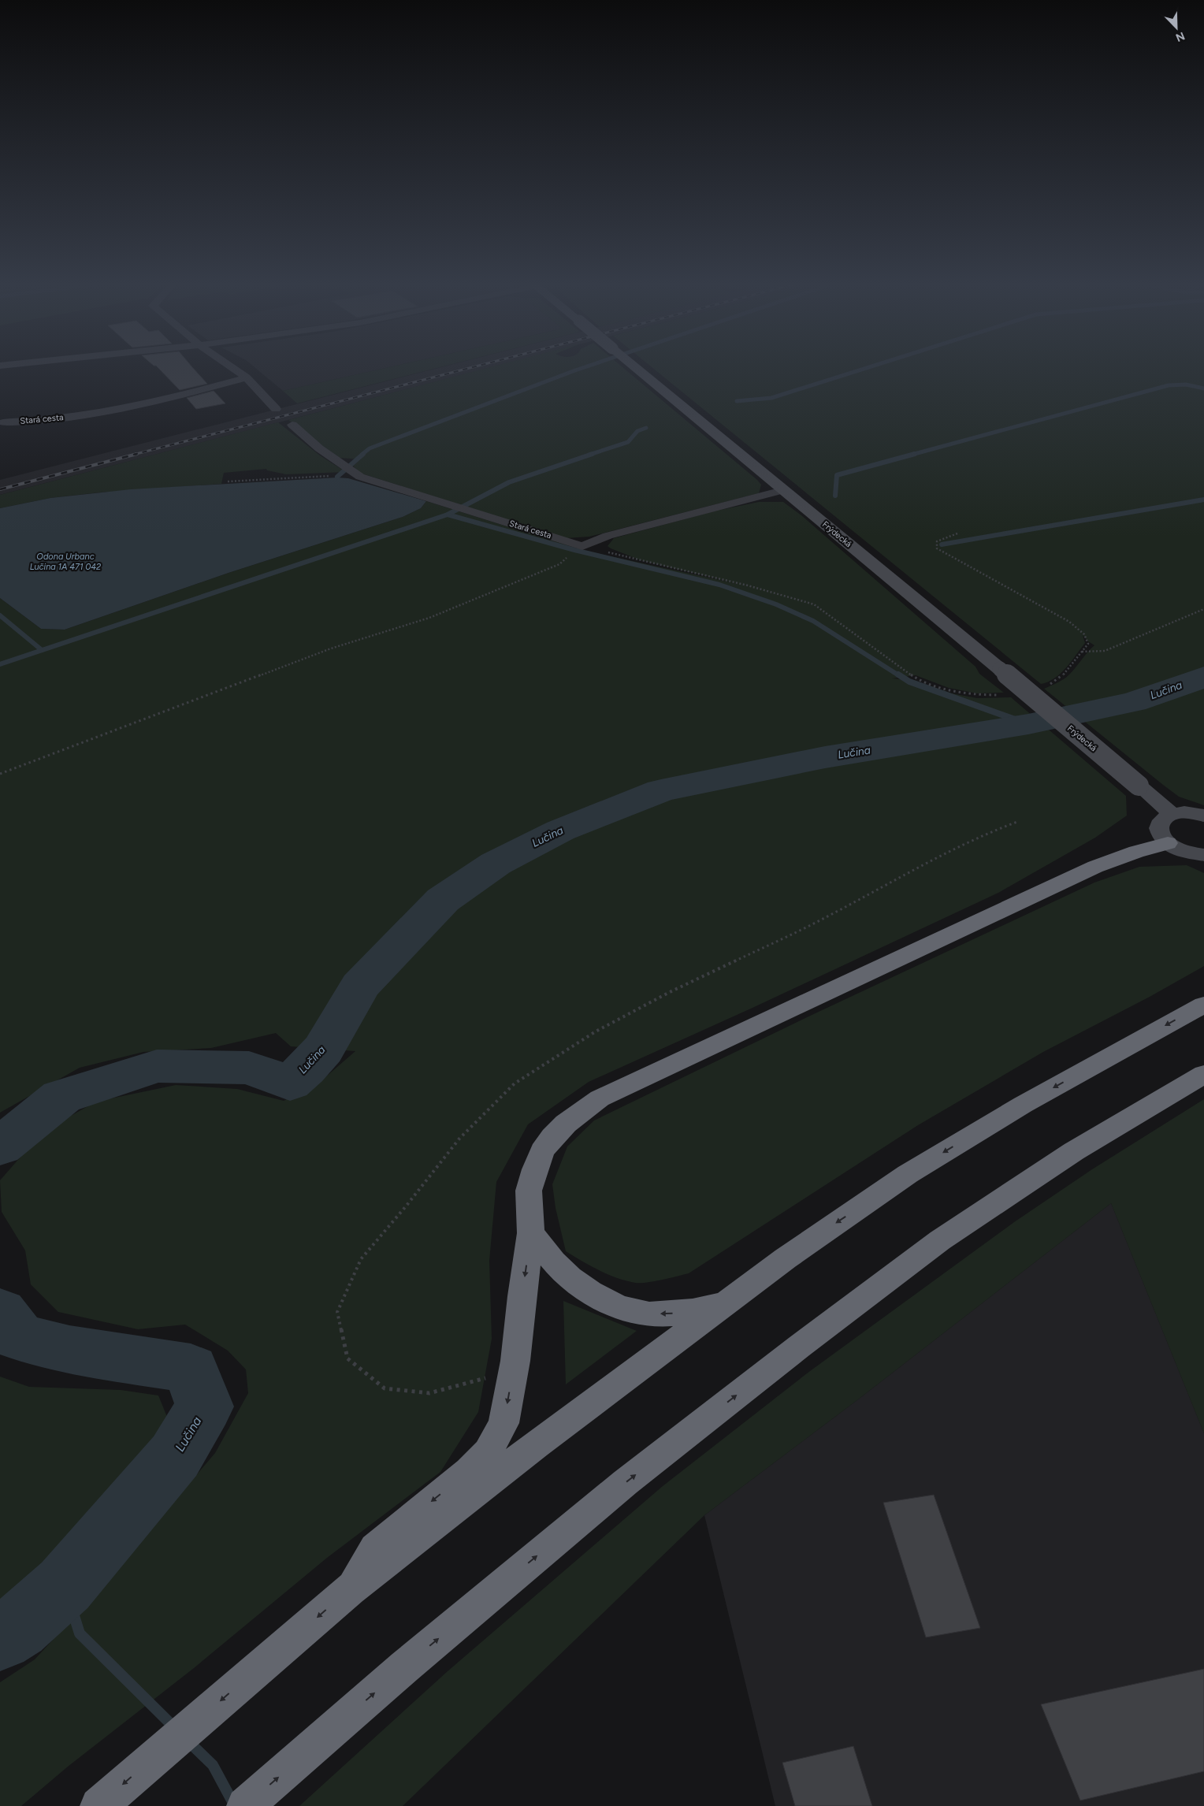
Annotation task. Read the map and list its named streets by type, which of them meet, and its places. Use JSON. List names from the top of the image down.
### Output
{
  "streets": {
    "main road": ["Frýdecká"],
    "street": ["Stará cesta"]
  },
  "water": ["Odona Urbanc Lučina 1A 471 042", "Lučina"],
  "north": "bottom right"
}
